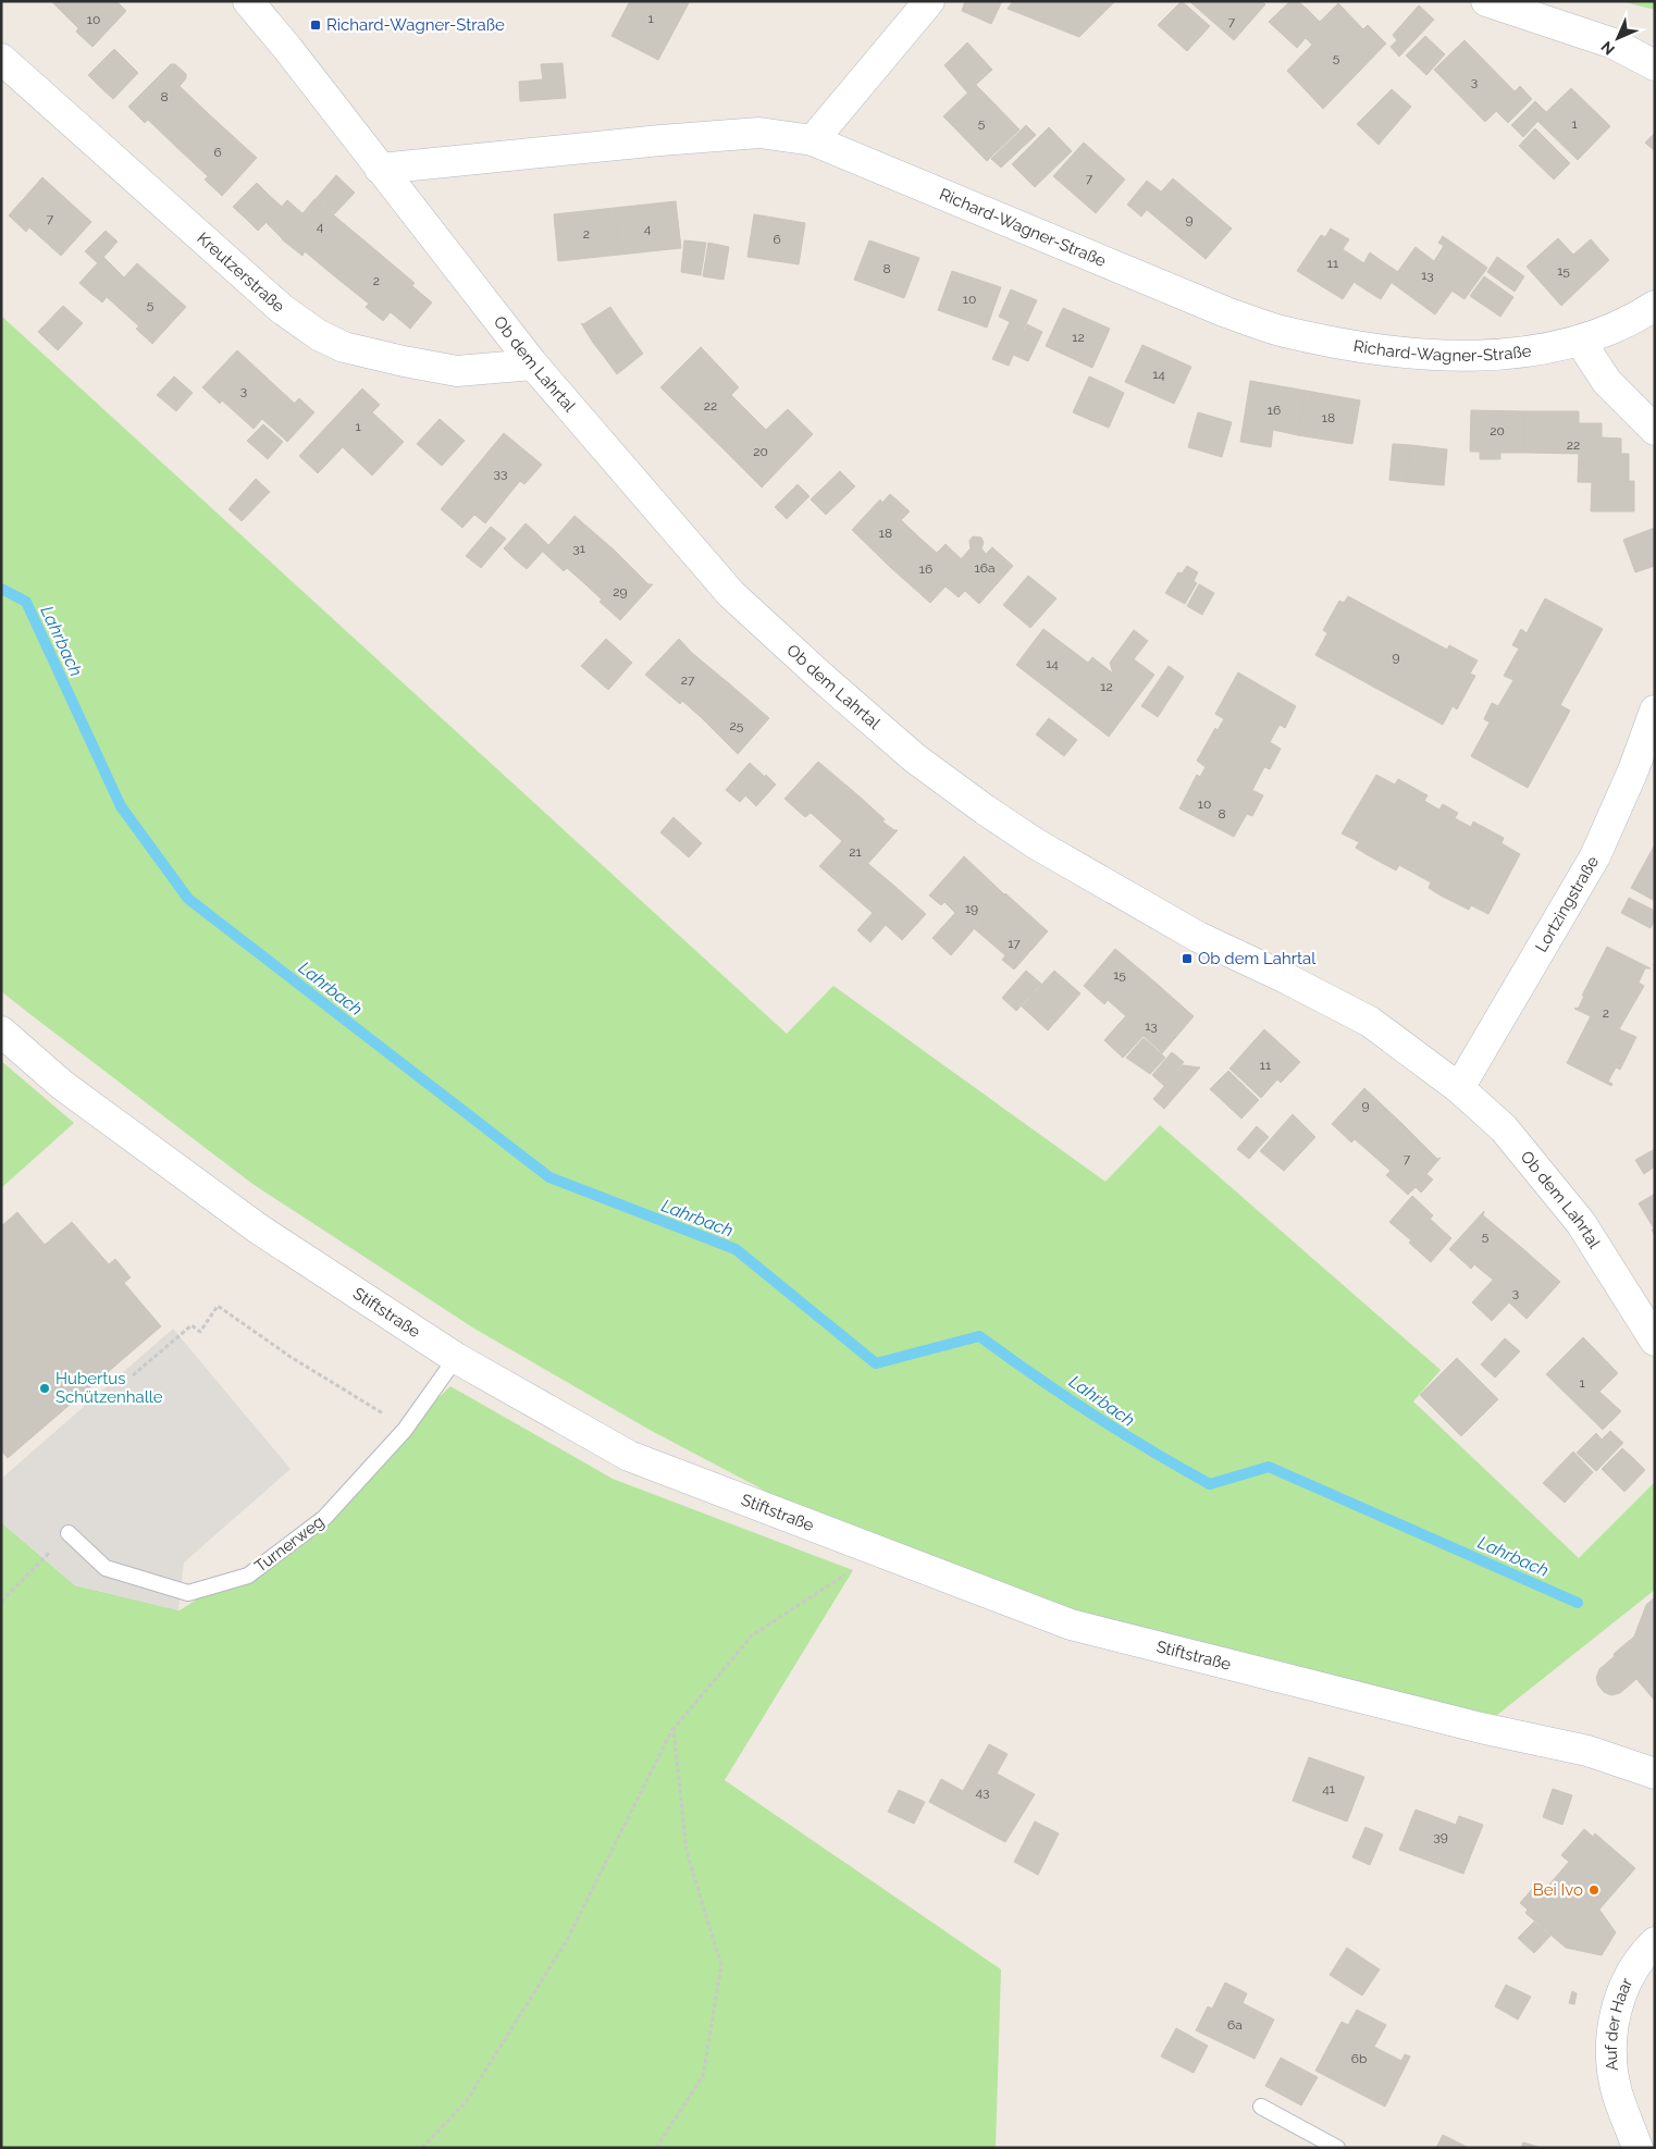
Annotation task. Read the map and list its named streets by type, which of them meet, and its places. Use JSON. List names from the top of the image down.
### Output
{
  "streets": {
    "street": [
      "Richard-Wagner-Straße",
      "Kreutzerstraße",
      "Ob dem Lahrtal",
      "Lortzingstraße",
      "Stiftstraße",
      "Auf der Haar"
    ],
    "lane": ["Turnerweg"]
  },
  "crossings": [
    ["Richard-Wagner-Straße", "Ob dem Lahrtal"],
    ["Kreutzerstraße", "Ob dem Lahrtal"],
    ["Ob dem Lahrtal", "Lortzingstraße"],
    ["Stiftstraße", "Turnerweg"]
  ],
  "water": ["Lahrbach"],
  "places": {
    "transit": ["Richard-Wagner-Straße", "Ob dem Lahrtal"],
    "other": ["Hubertus Schützenhalle", "Bei Ivo"]
  },
  "house_numbers": [
    "1",
    "10",
    "7",
    "5",
    "3",
    "8",
    "5",
    "1",
    "6",
    "7",
    "7",
    "9",
    "4",
    "4",
    "2",
    "6",
    "11",
    "8",
    "15",
    "13",
    "2",
    "10",
    "5",
    "12",
    "14",
    "3",
    "22",
    "16",
    "18",
    "1",
    "20",
    "22",
    "20",
    "33",
    "18",
    "31",
    "16a",
    "16",
    "29",
    "9",
    "14",
    "27",
    "12",
    "25",
    "10",
    "8",
    "21",
    "19",
    "17",
    "15",
    "2",
    "13",
    "11",
    "9",
    "7",
    "5",
    "3",
    "1",
    "41",
    "43",
    "39",
    "6a",
    "6b"
  ],
  "north": "bottom left"
}
